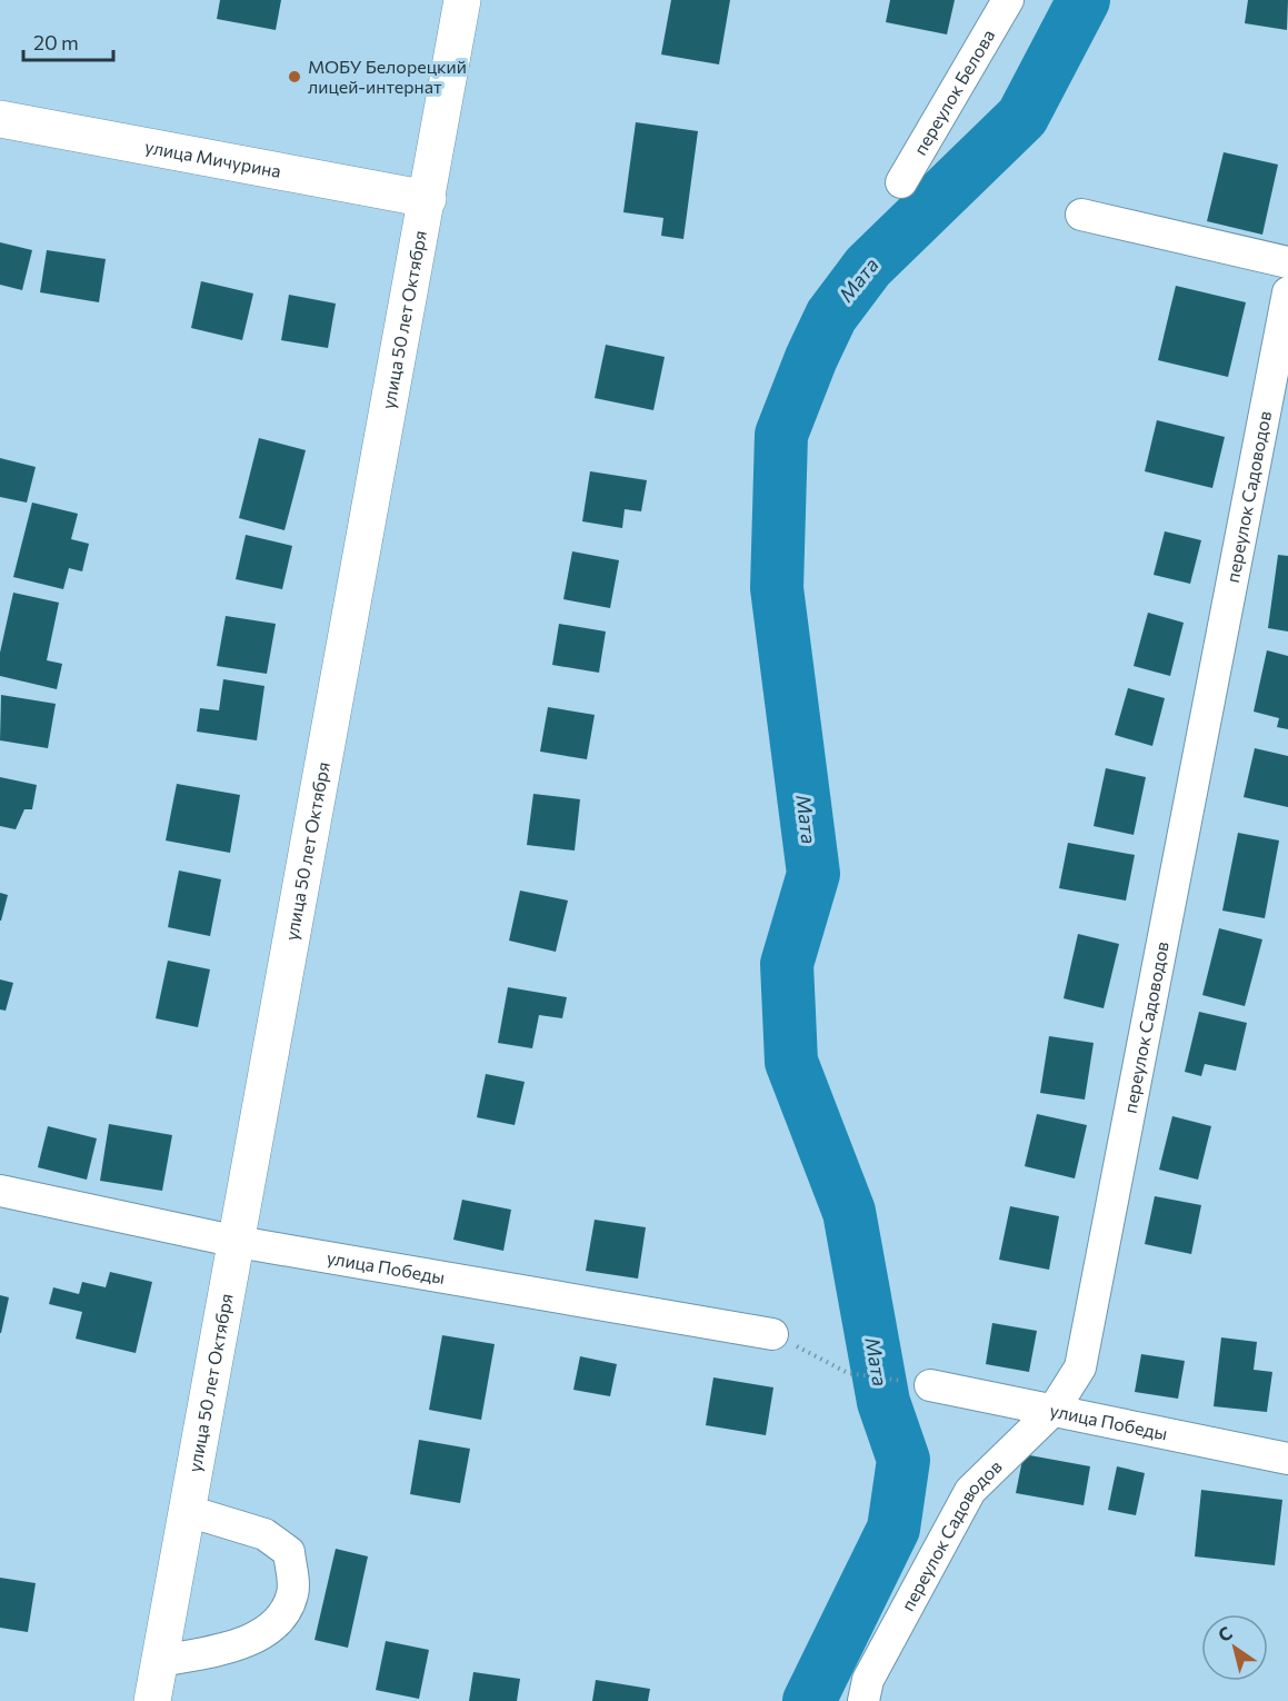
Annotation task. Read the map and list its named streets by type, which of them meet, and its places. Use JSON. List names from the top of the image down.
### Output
{
  "streets": {
    "street": [
      "переулок Белова",
      "улица Мичурина",
      "улица 50 лет Октября",
      "переулок Садоводов",
      "улица Победы"
    ]
  },
  "crossings": [
    ["улица Мичурина", "улица 50 лет Октября"],
    ["улица 50 лет Октября", "улица Победы"],
    ["переулок Садоводов", "улица Победы"]
  ],
  "water": ["Мата"],
  "places": ["МОБУ Белорецкий лицей-интернат"],
  "scale_bar": "20 m",
  "north": "top left"
}
